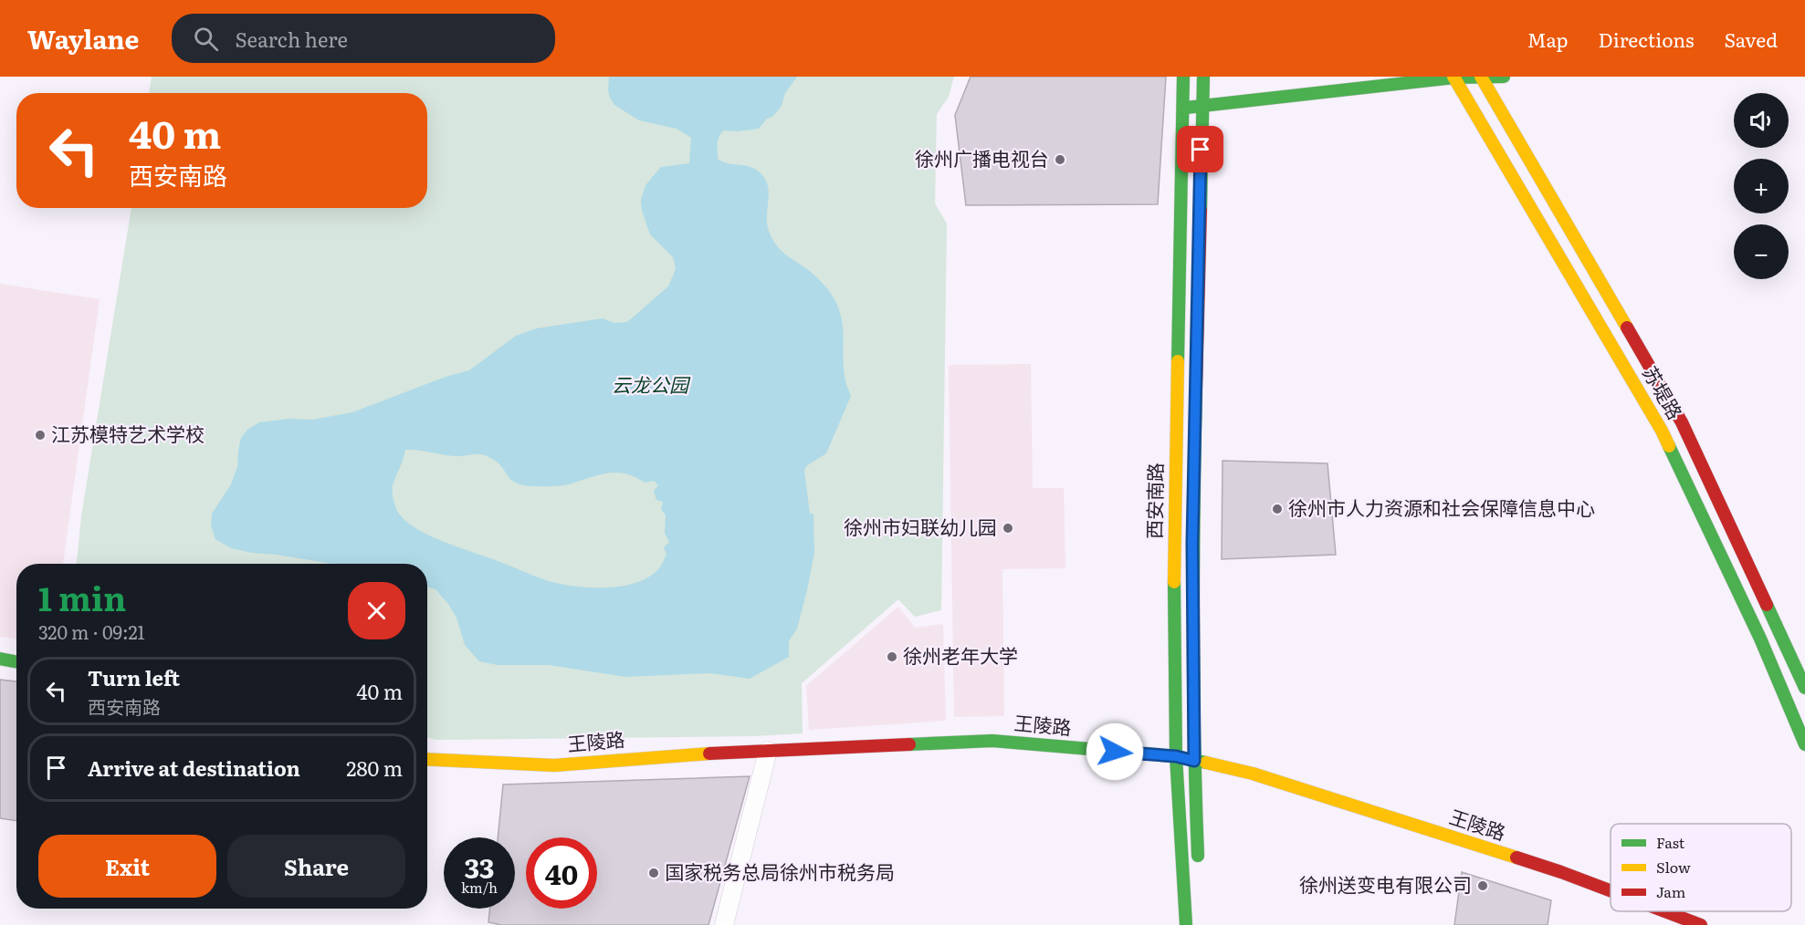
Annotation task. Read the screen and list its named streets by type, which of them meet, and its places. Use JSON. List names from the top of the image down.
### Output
{
  "streets": {
    "main road": ["苏堤路", "西安南路", "王陵路"]
  },
  "crossings": [
    ["西安南路", "王陵路"]
  ],
  "parks": ["云龙公园"],
  "places": [
    "徐州广播电视台",
    "江苏模特艺术学校",
    "徐州市人力资源和社会保障信息中心",
    "徐州市妇联幼儿园",
    "徐州老年大学",
    "国家税务总局徐州市税务局",
    "徐州送变电有限公司"
  ],
  "legend": ["Fast", "Slow", "Jam"],
  "page": {
    "header": "Waylane",
    "search": "Search here",
    "nav": ["Map", "Directions", "Saved"],
    "map_buttons": ["+", "−"],
    "turn": ["40 m", "西安南路"],
    "heading": ["1 min", "320 m · 09:21"],
    "list": [
      {
        "name": "Turn left",
        "note": "西安南路",
        "value": "40 m"
      },
      {
        "name": "Arrive at destination",
        "value": "280 m"
      }
    ],
    "buttons": ["Exit", "Share"],
    "speed": "33 km/h",
    "limit": "40"
  }
}
